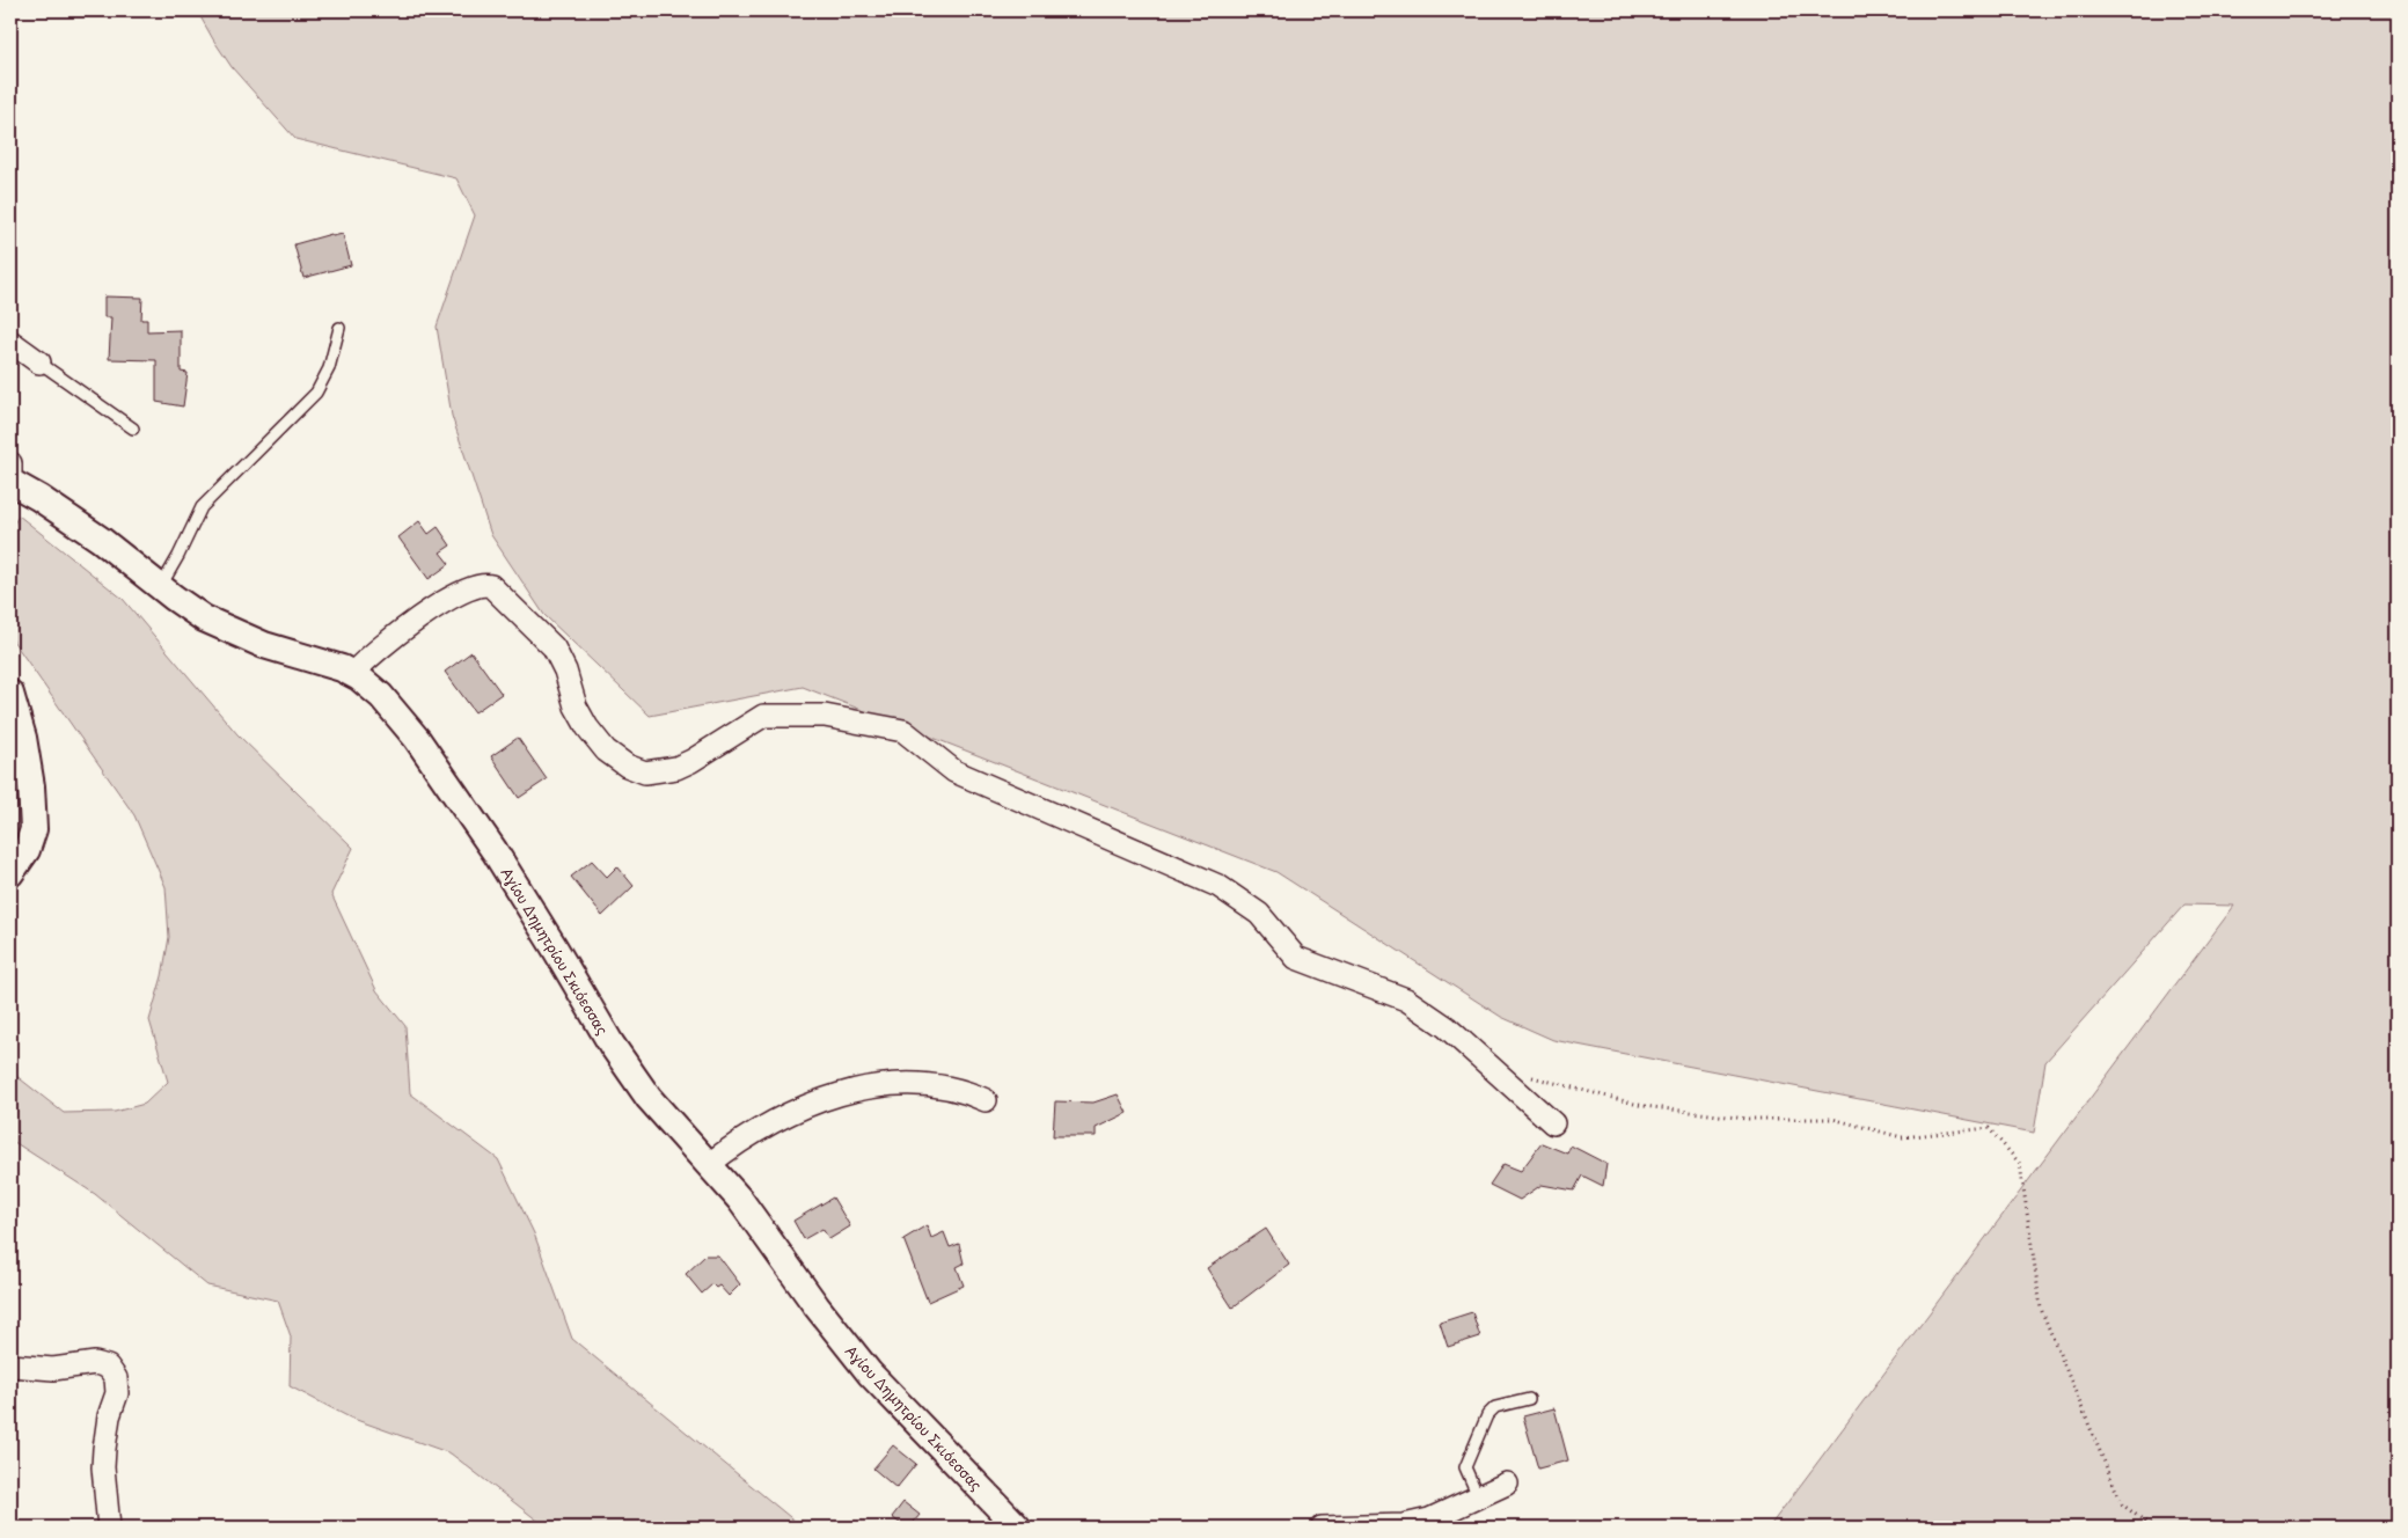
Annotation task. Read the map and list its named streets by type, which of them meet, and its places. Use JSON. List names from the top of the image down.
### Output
{
  "streets": {
    "street": ["Αγίου Δημητρίου Σκιόεσσας"]
  }
}
